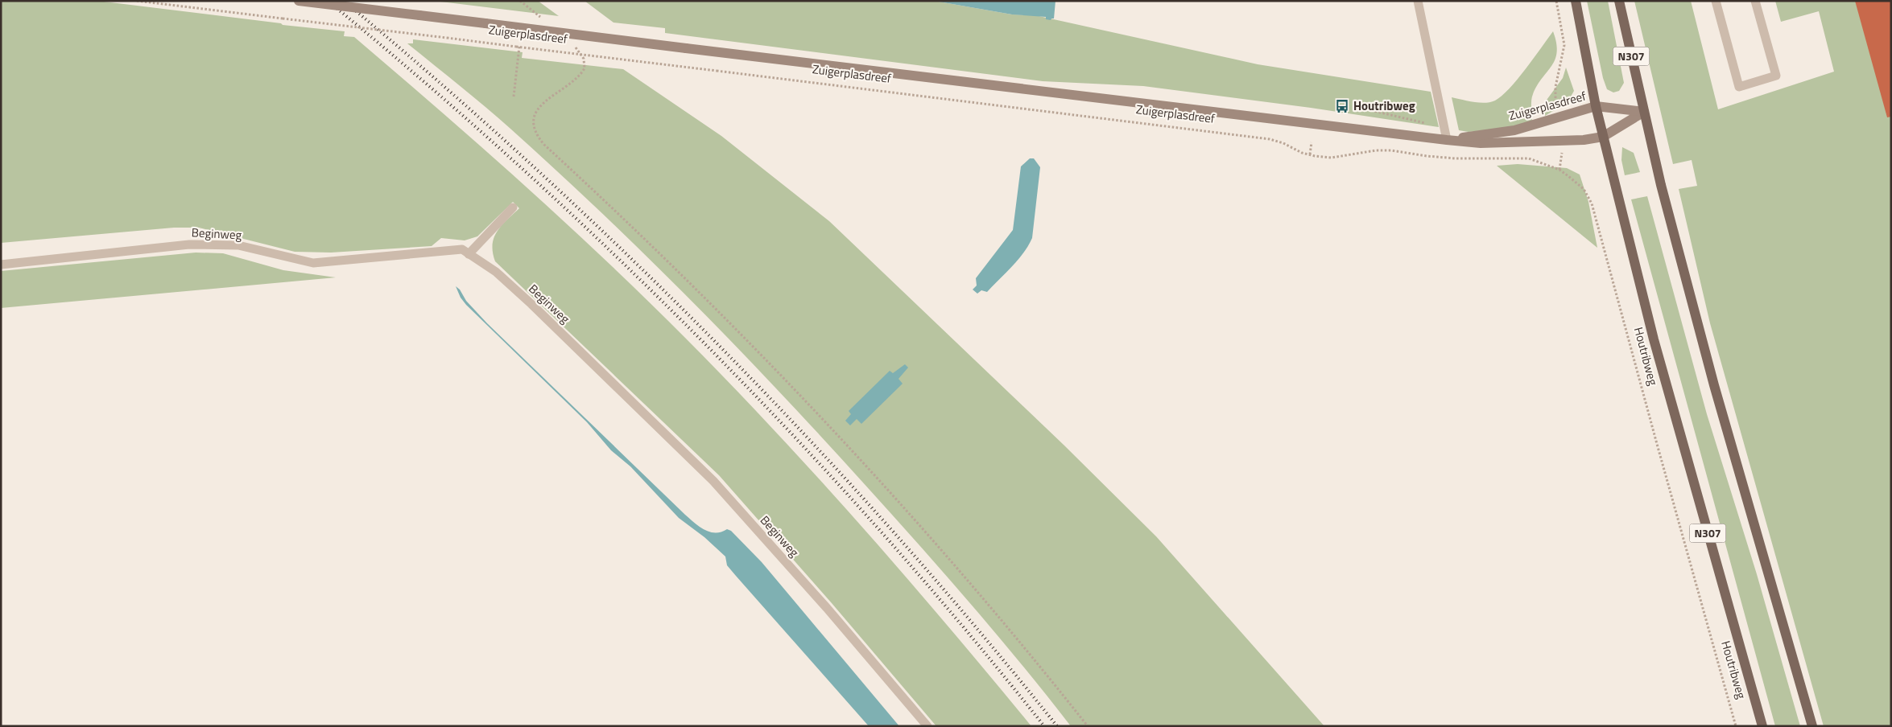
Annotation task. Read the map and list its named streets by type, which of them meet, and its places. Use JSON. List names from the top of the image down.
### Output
{
  "streets": {
    "main road": ["Zuigerplasdreef", "N307", "Houtribweg"],
    "lane": ["Beginweg"]
  },
  "crossings": [
    ["Zuigerplasdreef", "N307"],
    ["Zuigerplasdreef", "Houtribweg"]
  ],
  "places": {
    "bus stop": ["Houtribweg"]
  }
}
